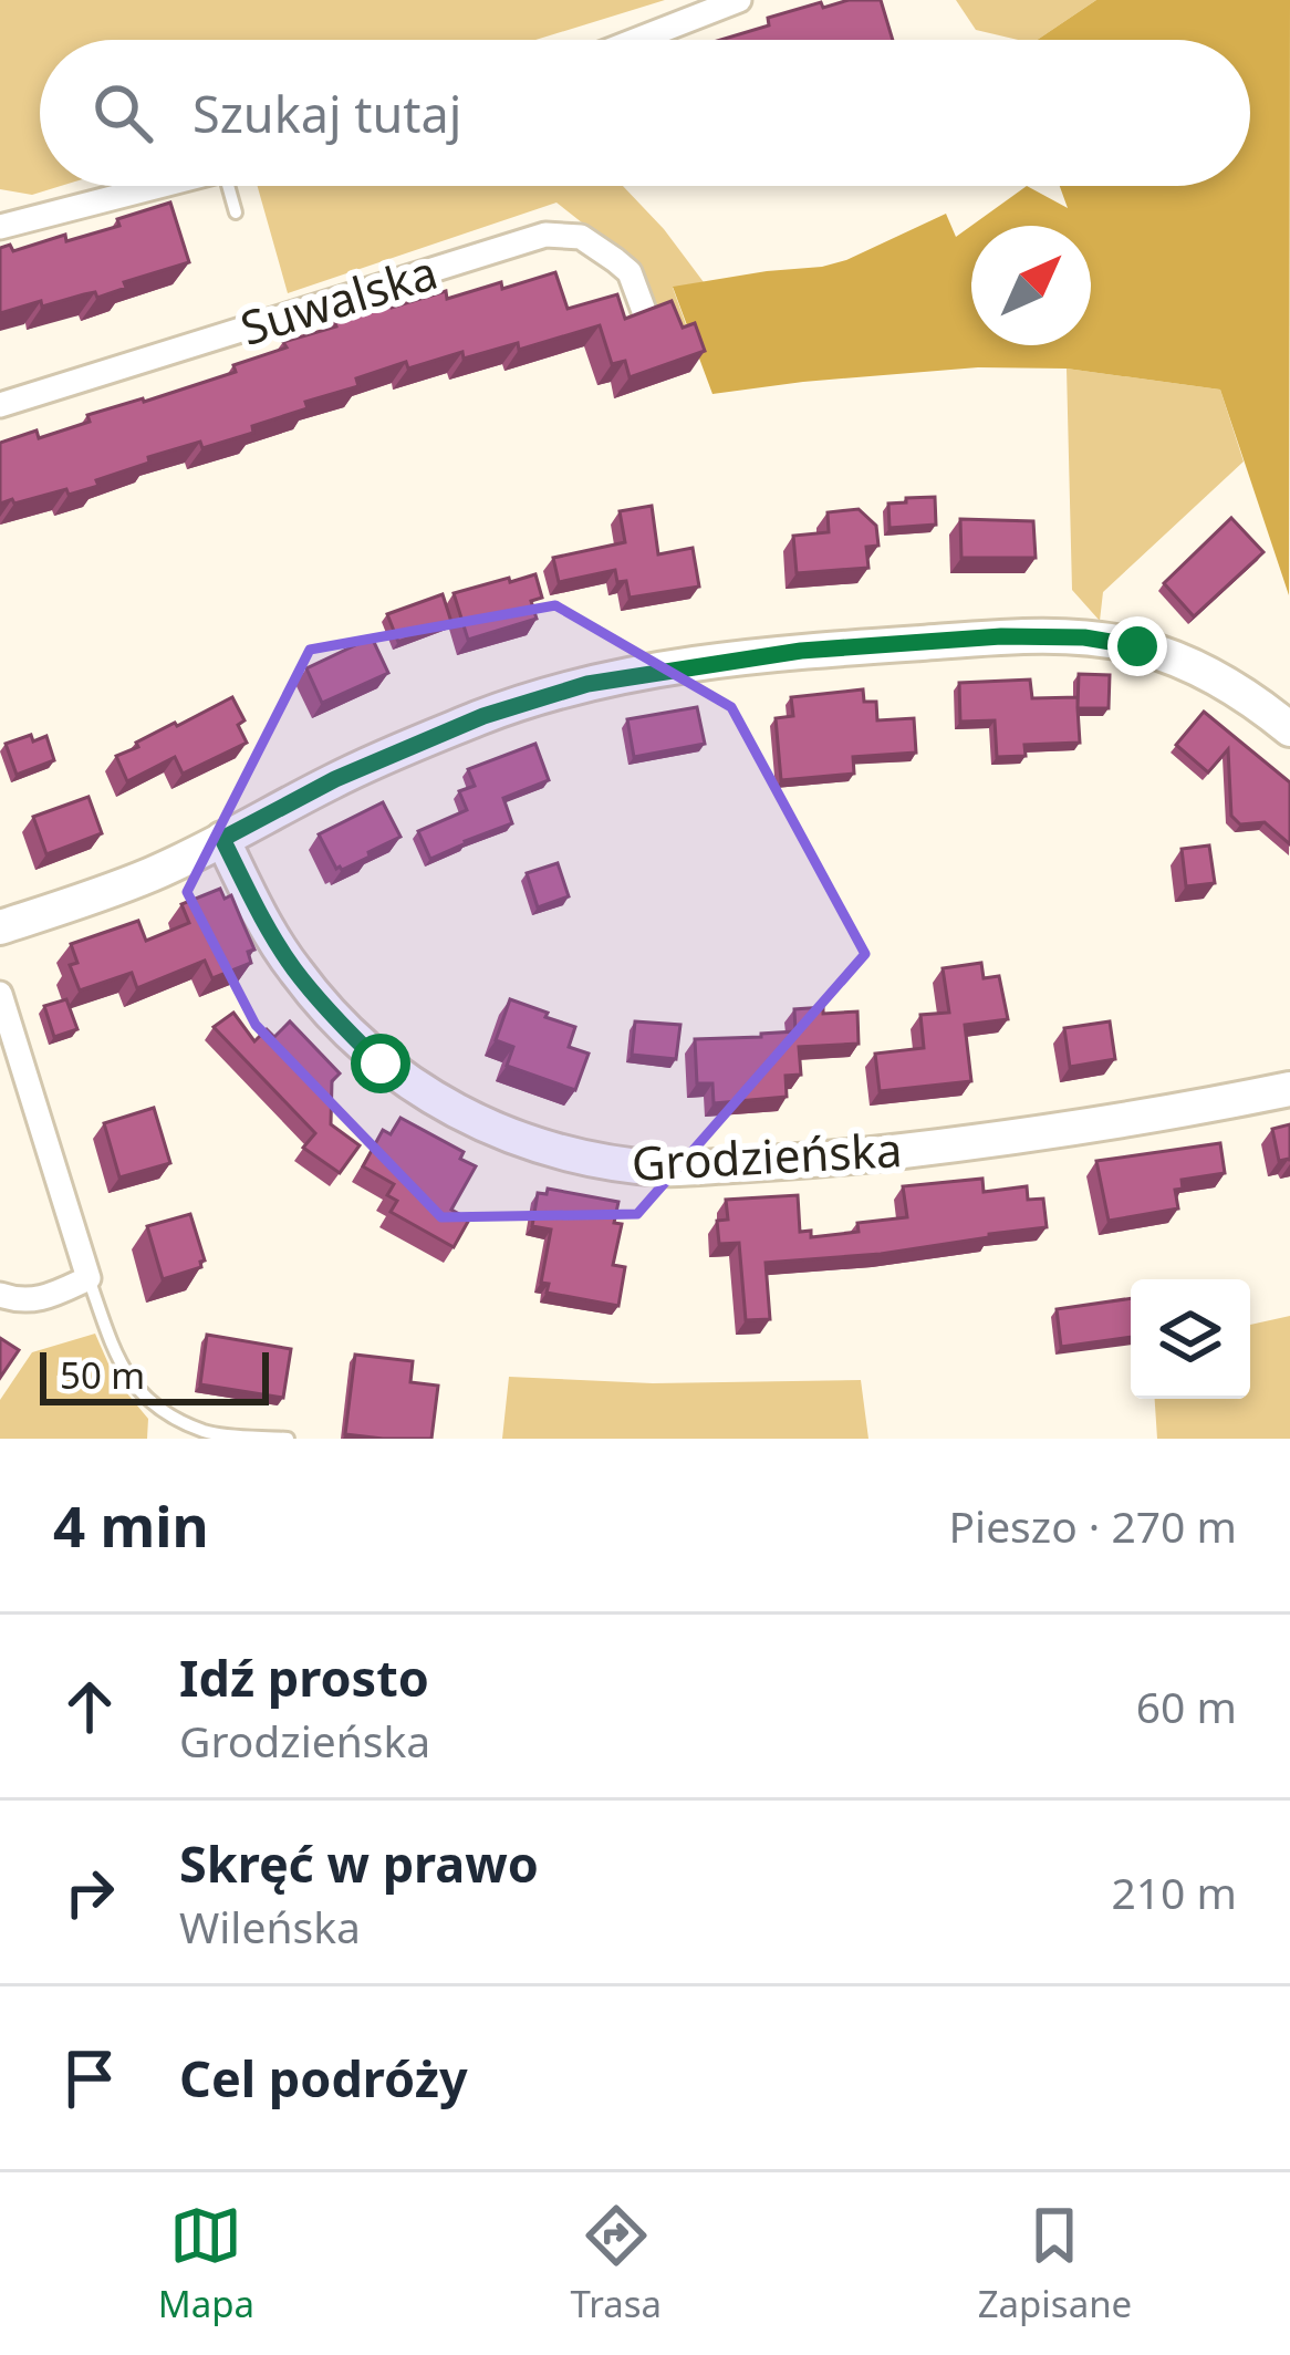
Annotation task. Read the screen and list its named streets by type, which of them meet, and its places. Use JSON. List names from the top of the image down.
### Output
{
  "streets": {
    "street": ["Suwalska", "Grodzieńska"]
  },
  "scale_bar": "50 m",
  "north": "top right",
  "page": {
    "search": "Szukaj tutaj",
    "scale": "50 m",
    "heading": ["4 min", "Pieszo · 270 m"],
    "list": [
      ["Idź prosto", "Grodzieńska", "60 m"],
      ["Skręć w prawo", "Wileńska", "210 m"],
      "Cel podróży"
    ],
    "nav": ["Mapa", "Trasa", "Zapisane"]
  }
}
